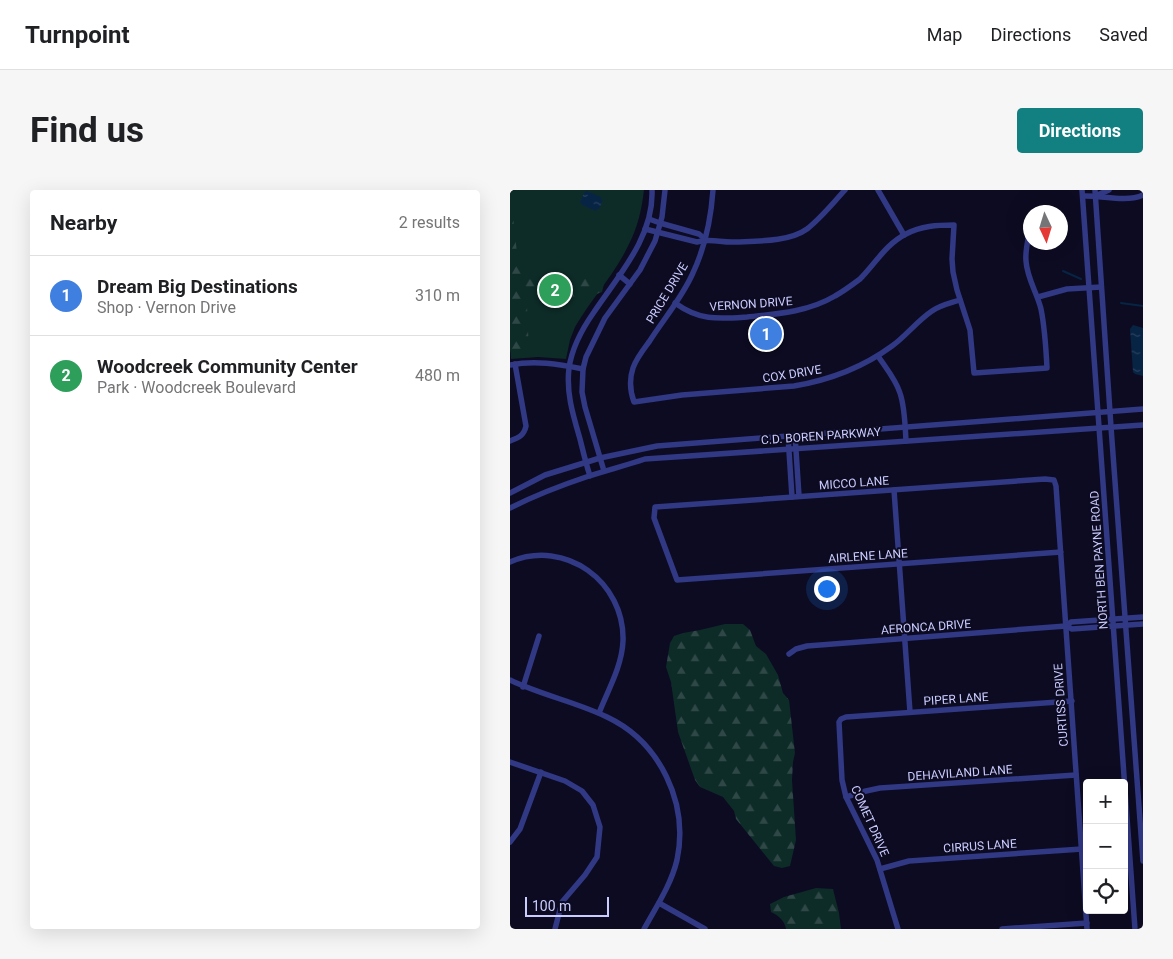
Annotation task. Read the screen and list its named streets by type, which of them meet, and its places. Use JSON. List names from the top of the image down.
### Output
{
  "streets": {
    "street": [
      "PRICE DRIVE",
      "VERNON DRIVE",
      "COX DRIVE",
      "C.D. BOREN PARKWAY",
      "MICCO LANE",
      "AIRLENE LANE",
      "NORTH BEN PAYNE ROAD",
      "AERONCA DRIVE",
      "PIPER LANE",
      "CURTISS DRIVE",
      "DEHAVILAND LANE",
      "COMET DRIVE",
      "CIRRUS LANE"
    ]
  },
  "crossings": [
    ["PRICE DRIVE", "VERNON DRIVE"],
    ["PRICE DRIVE", "COX DRIVE"],
    ["VERNON DRIVE", "COX DRIVE"],
    ["C.D. BOREN PARKWAY", "NORTH BEN PAYNE ROAD"],
    ["MICCO LANE", "AIRLENE LANE"],
    ["MICCO LANE", "CURTISS DRIVE"],
    ["AIRLENE LANE", "CURTISS DRIVE"],
    ["NORTH BEN PAYNE ROAD", "AERONCA DRIVE"],
    ["AERONCA DRIVE", "CURTISS DRIVE"],
    ["PIPER LANE", "CURTISS DRIVE"],
    ["PIPER LANE", "COMET DRIVE"],
    ["CURTISS DRIVE", "DEHAVILAND LANE"],
    ["CURTISS DRIVE", "CIRRUS LANE"],
    ["DEHAVILAND LANE", "COMET DRIVE"],
    ["COMET DRIVE", "CIRRUS LANE"]
  ],
  "scale_bar": "100 m",
  "north": "bottom",
  "page": {
    "header": "Turnpoint",
    "nav": ["Map", "Directions", "Saved"],
    "buttons": "Directions",
    "title": "Find us",
    "heading": ["Nearby", "2 results"],
    "list": [
      {
        "mark": "1",
        "name": "Dream Big Destinations",
        "note": "Shop · Vernon Drive",
        "value": "310 m"
      },
      {
        "mark": "2",
        "name": "Woodcreek Community Center",
        "note": "Park · Woodcreek Boulevard",
        "value": "480 m"
      }
    ],
    "pins": ["2", "1"],
    "map_buttons": ["+", "−"],
    "scale": "100 m"
  }
}
